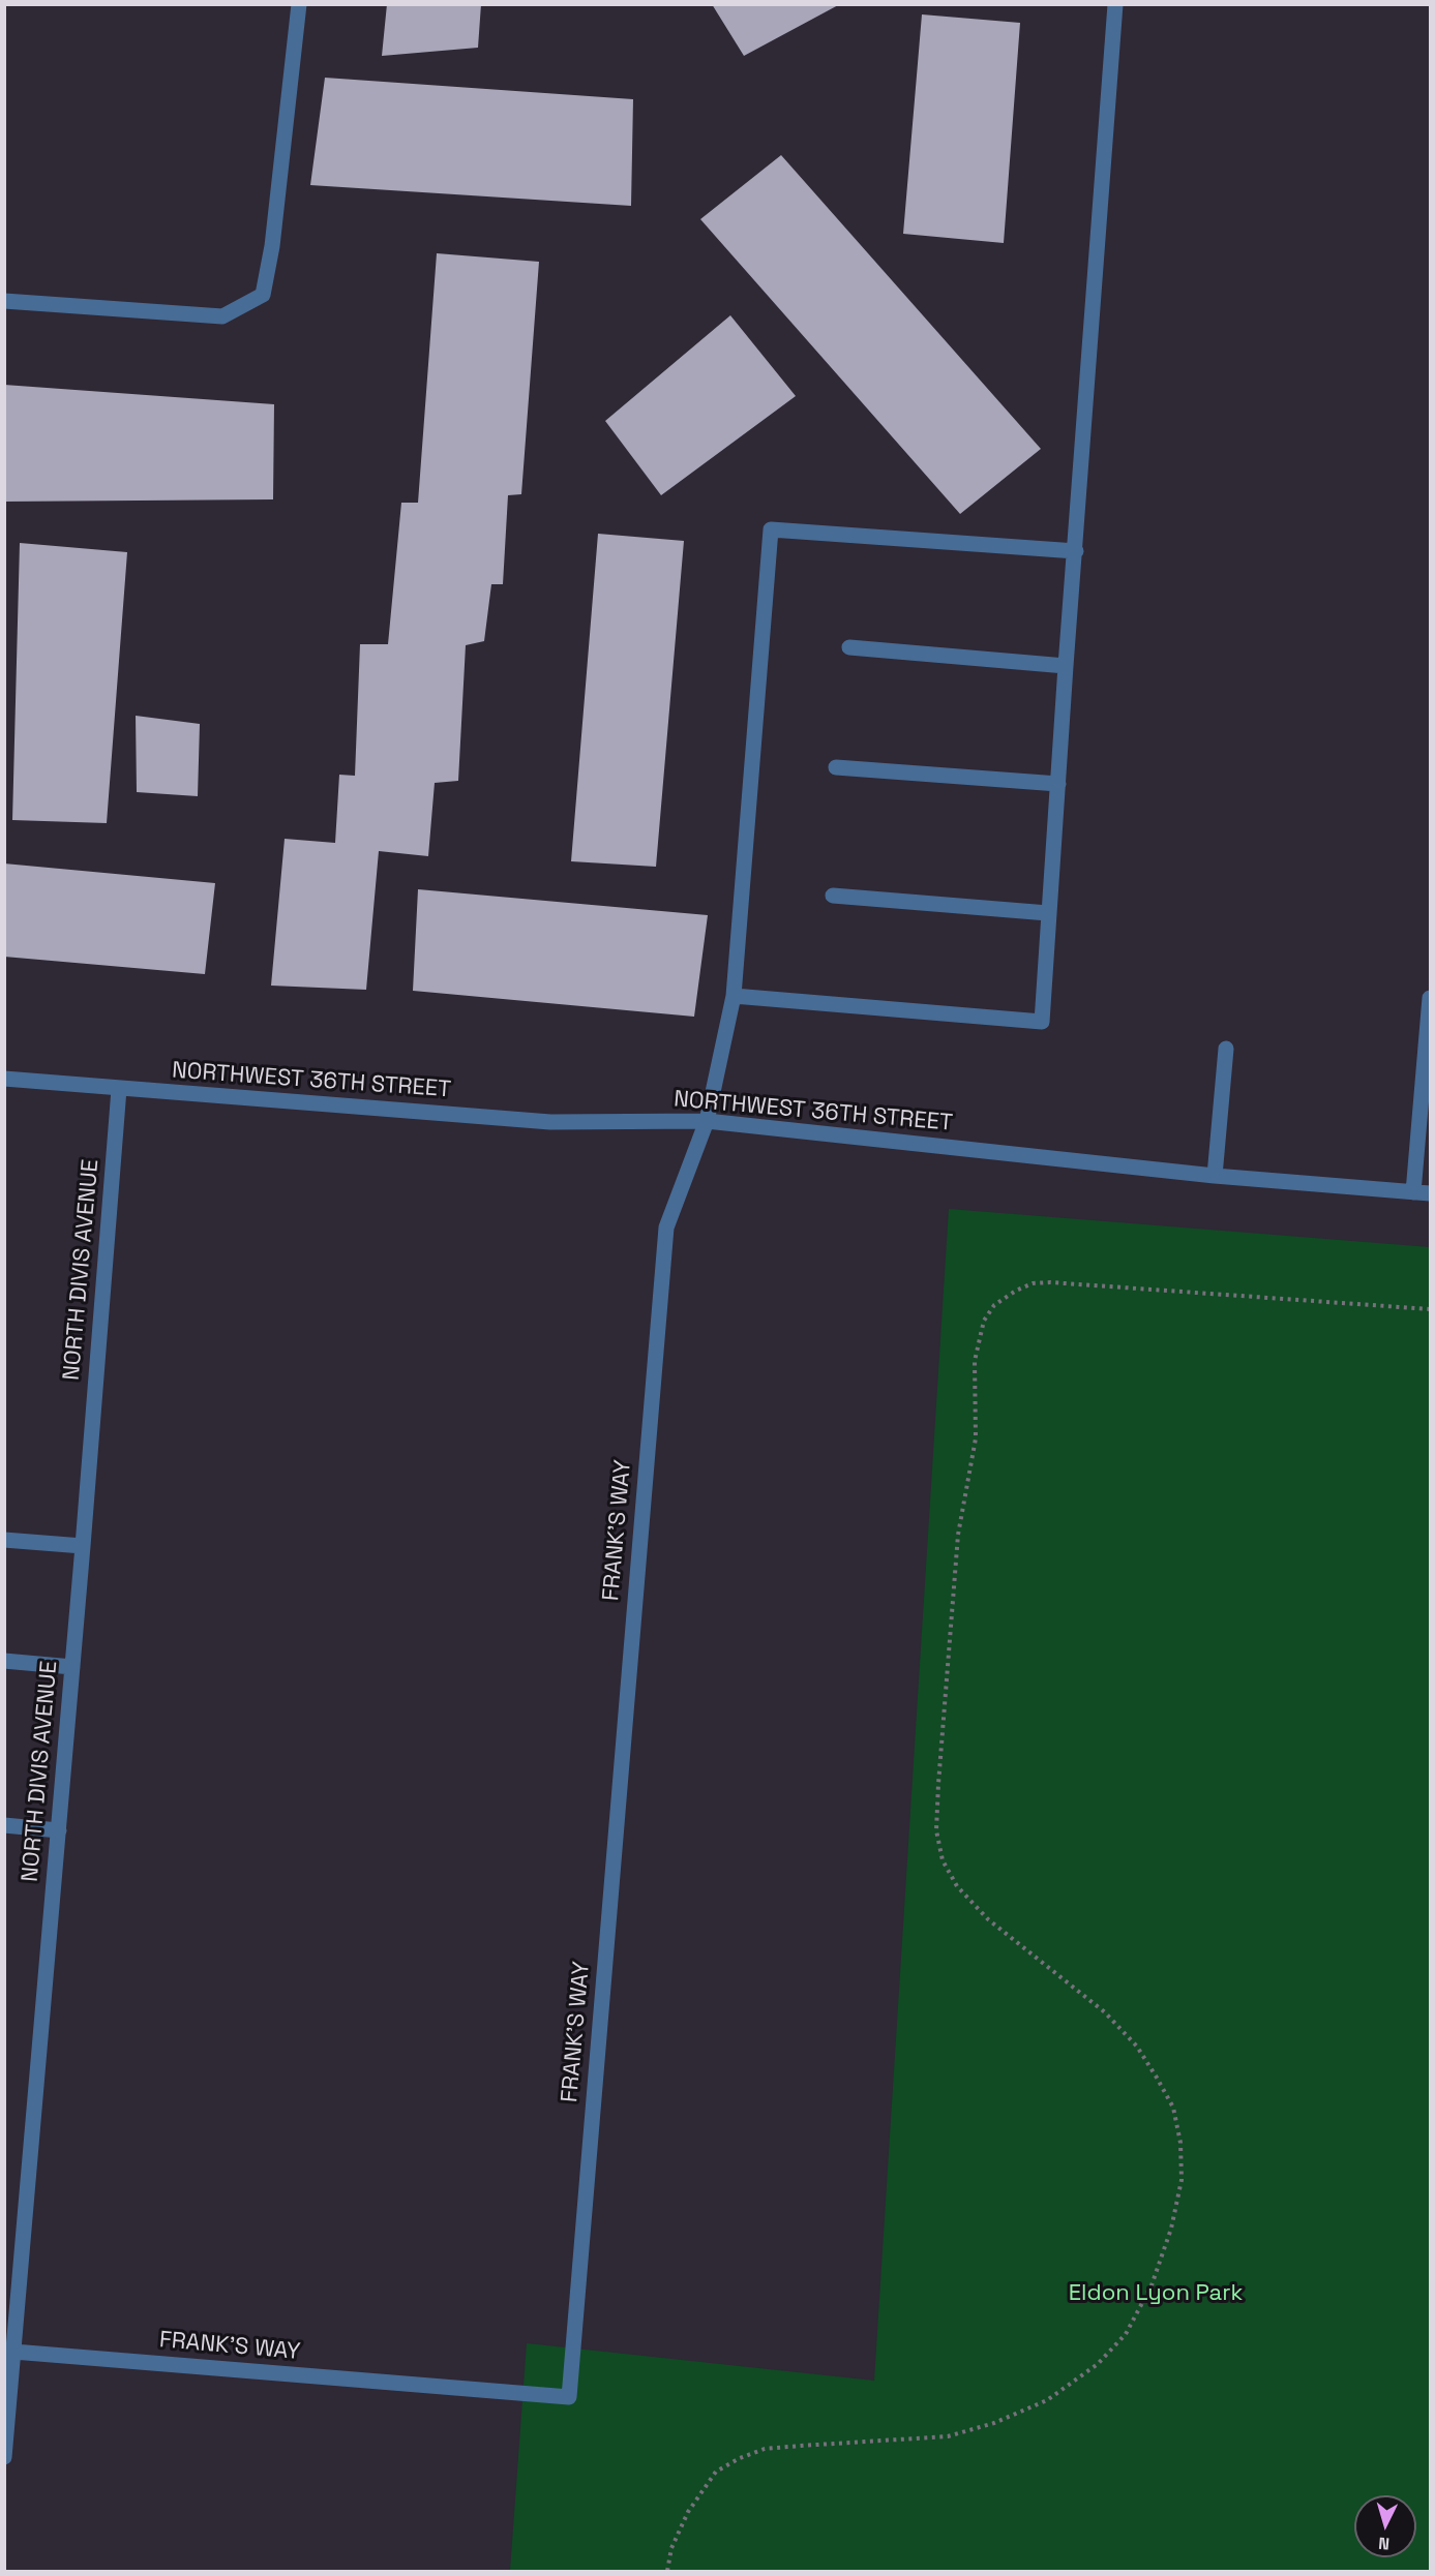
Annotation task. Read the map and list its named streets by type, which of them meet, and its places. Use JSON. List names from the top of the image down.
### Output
{
  "streets": {
    "street": ["NORTHWEST 36TH STREET", "NORTH DIVIS AVENUE", "FRANK'S WAY"]
  },
  "crossings": [
    ["NORTHWEST 36TH STREET", "NORTH DIVIS AVENUE"],
    ["NORTHWEST 36TH STREET", "FRANK'S WAY"],
    ["NORTH DIVIS AVENUE", "FRANK'S WAY"]
  ],
  "parks": ["Eldon Lyon Park"],
  "north": "bottom"
}
